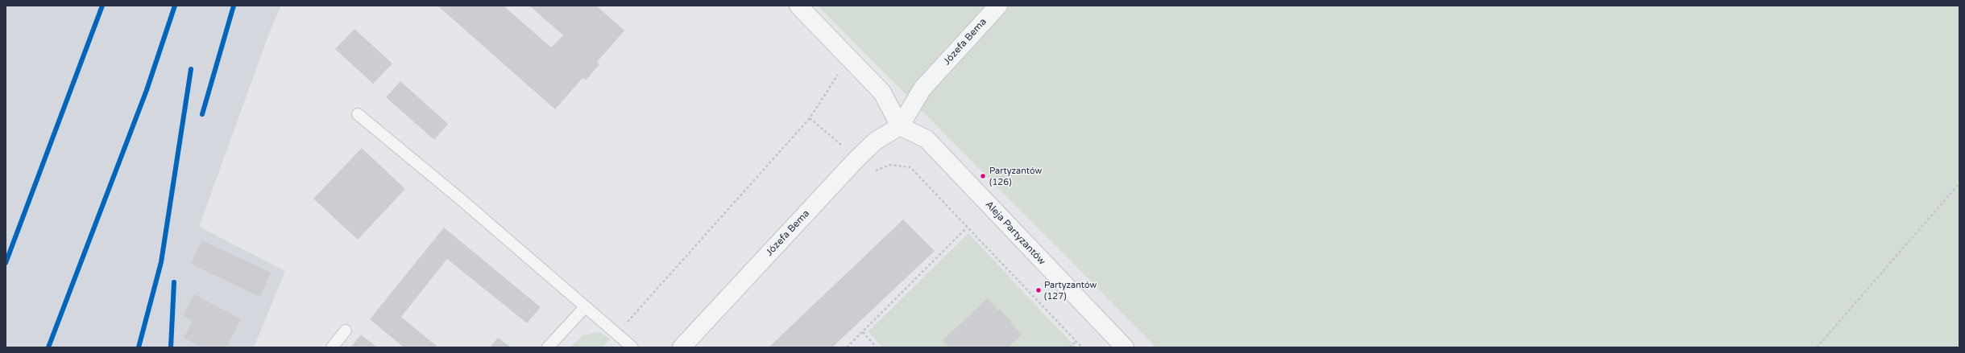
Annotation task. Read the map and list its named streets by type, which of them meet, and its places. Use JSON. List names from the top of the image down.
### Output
{
  "streets": {
    "street": ["Józefa Bema", "Aleja Partyzantów"]
  },
  "crossings": [
    ["Józefa Bema", "Aleja Partyzantów"]
  ],
  "places": ["Partyzantów (126)", "Partyzantów (127)"]
}
